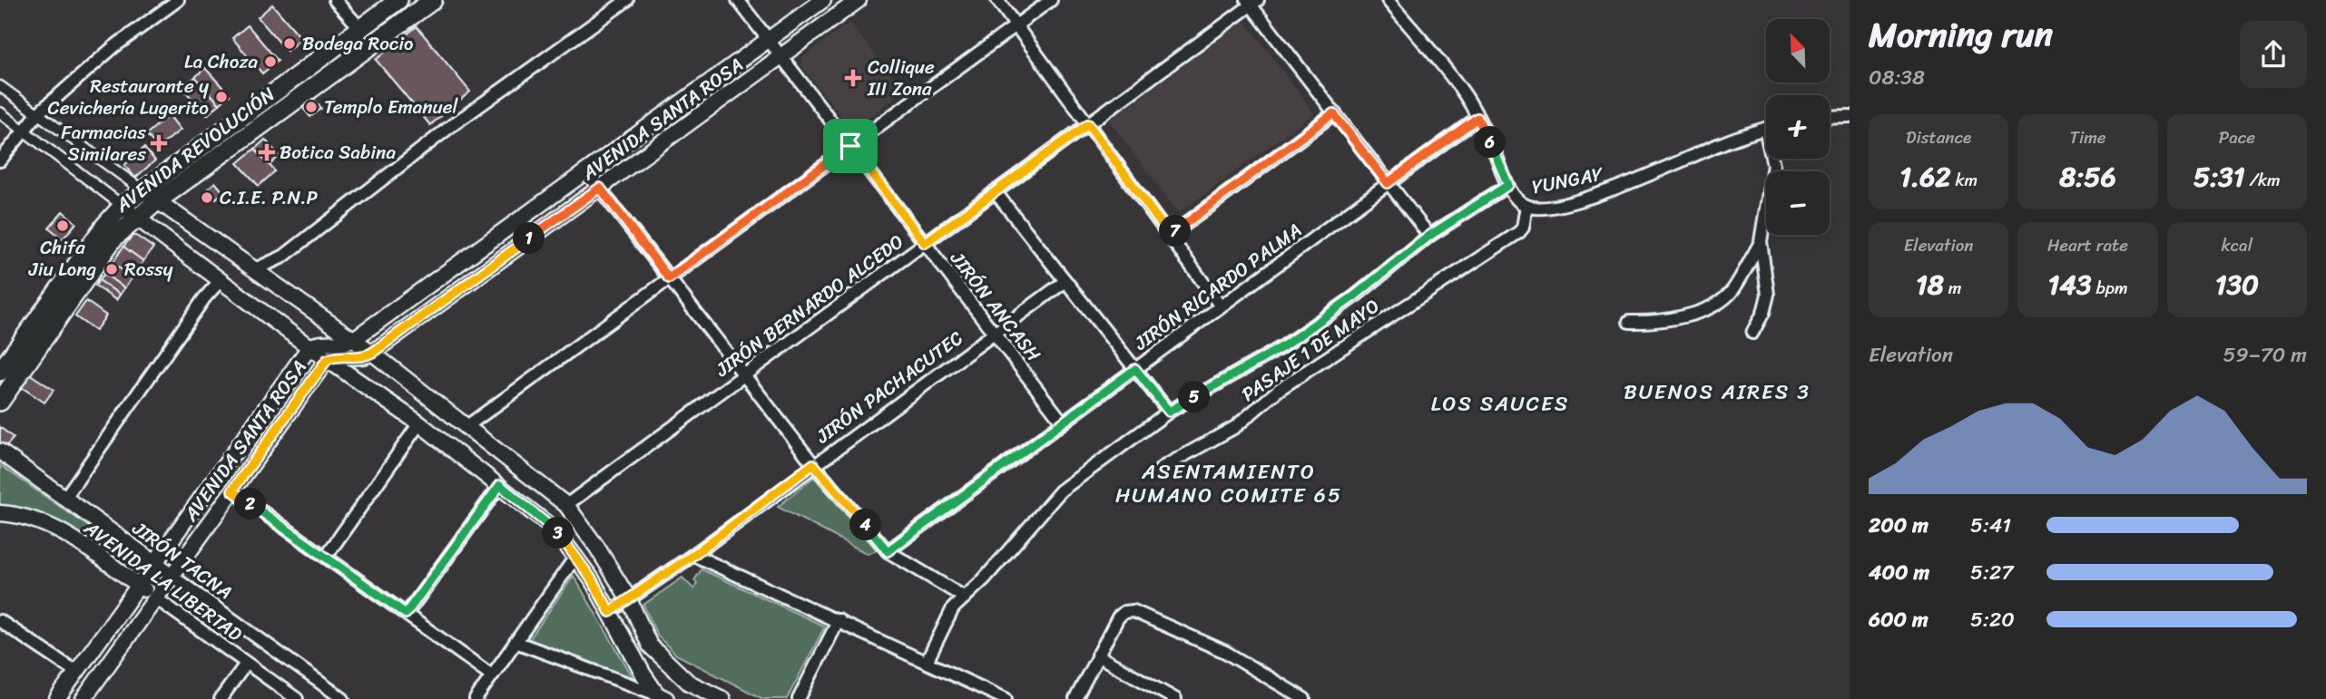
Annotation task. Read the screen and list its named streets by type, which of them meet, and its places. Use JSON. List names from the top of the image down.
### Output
{
  "streets": {
    "main road": ["AVENIDA REVOLUCIÓN"],
    "street": [
      "AVENIDA SANTA ROSA",
      "YUNGAY",
      "JIRÓN RICARDO PALMA",
      "JIRÓN BERNARDO ALCEDO",
      "JIRÓN ANCASH",
      "PASAJE 1 DE MAYO",
      "JIRÓN PACHACUTEC",
      "JIRÓN TACNA",
      "AVENIDA LA LIBERTAD"
    ]
  },
  "crossings": [
    ["AVENIDA SANTA ROSA", "JIRÓN ANCASH"],
    ["AVENIDA SANTA ROSA", "JIRÓN TACNA"],
    ["AVENIDA SANTA ROSA", "AVENIDA LA LIBERTAD"],
    ["YUNGAY", "JIRÓN RICARDO PALMA"],
    ["YUNGAY", "PASAJE 1 DE MAYO"],
    ["JIRÓN RICARDO PALMA", "JIRÓN ANCASH"],
    ["JIRÓN BERNARDO ALCEDO", "JIRÓN ANCASH"],
    ["JIRÓN ANCASH", "JIRÓN PACHACUTEC"]
  ],
  "districts": ["BUENOS AIRES 3", "LOS SAUCES", "ASENTAMIENTO HUMANO COMITE 65"],
  "places": {
    "other": [
      "Bodega Rocio",
      "La Choza",
      "Restaurante y Cevichería Lugerito",
      "Templo Emanuel",
      "C.I.E. P.N.P",
      "Chifa Jiu Long",
      "Rossy"
    ],
    "health": ["Collique III Zona", "Farmacias Similares", "Botica Sabina"]
  },
  "north": "top left",
  "page": {
    "heading": ["Morning run", "08:38"],
    "map_buttons": ["+", "−"],
    "stats": [
      ["Distance", "1.62 km"],
      ["Time", "8:56"],
      ["Pace", "5:31 /km"],
      ["Elevation", "18 m"],
      ["Heart rate", "143 bpm"],
      ["kcal", "130"]
    ],
    "pins": [
      "6",
      "7",
      "1",
      "5",
      "2",
      "4",
      "3"
    ],
    "chart": ["Elevation", "59–70 m"],
    "list": [
      {
        "name": "200 m",
        "note": "5:41"
      },
      {
        "name": "400 m",
        "note": "5:27"
      },
      {
        "name": "600 m",
        "note": "5:20"
      }
    ]
  }
}
